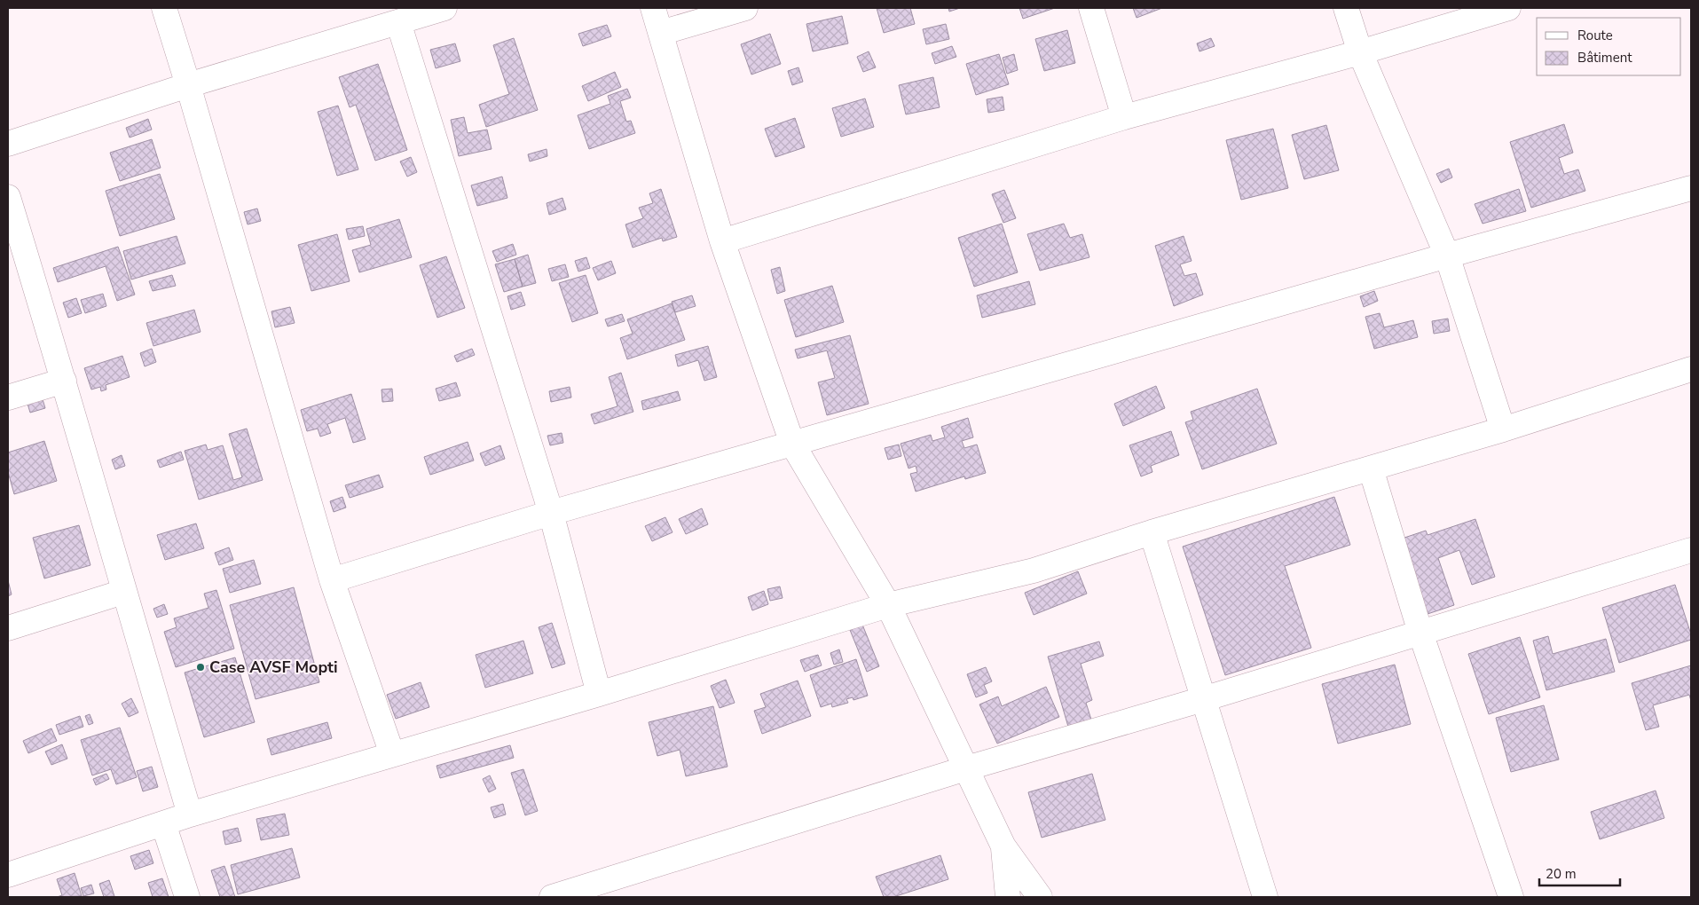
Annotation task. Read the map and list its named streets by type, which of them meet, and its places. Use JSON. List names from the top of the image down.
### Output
{
  "places": ["Case AVSF Mopti"],
  "legend": ["Route", "Bâtiment"],
  "scale_bar": "20 m"
}
